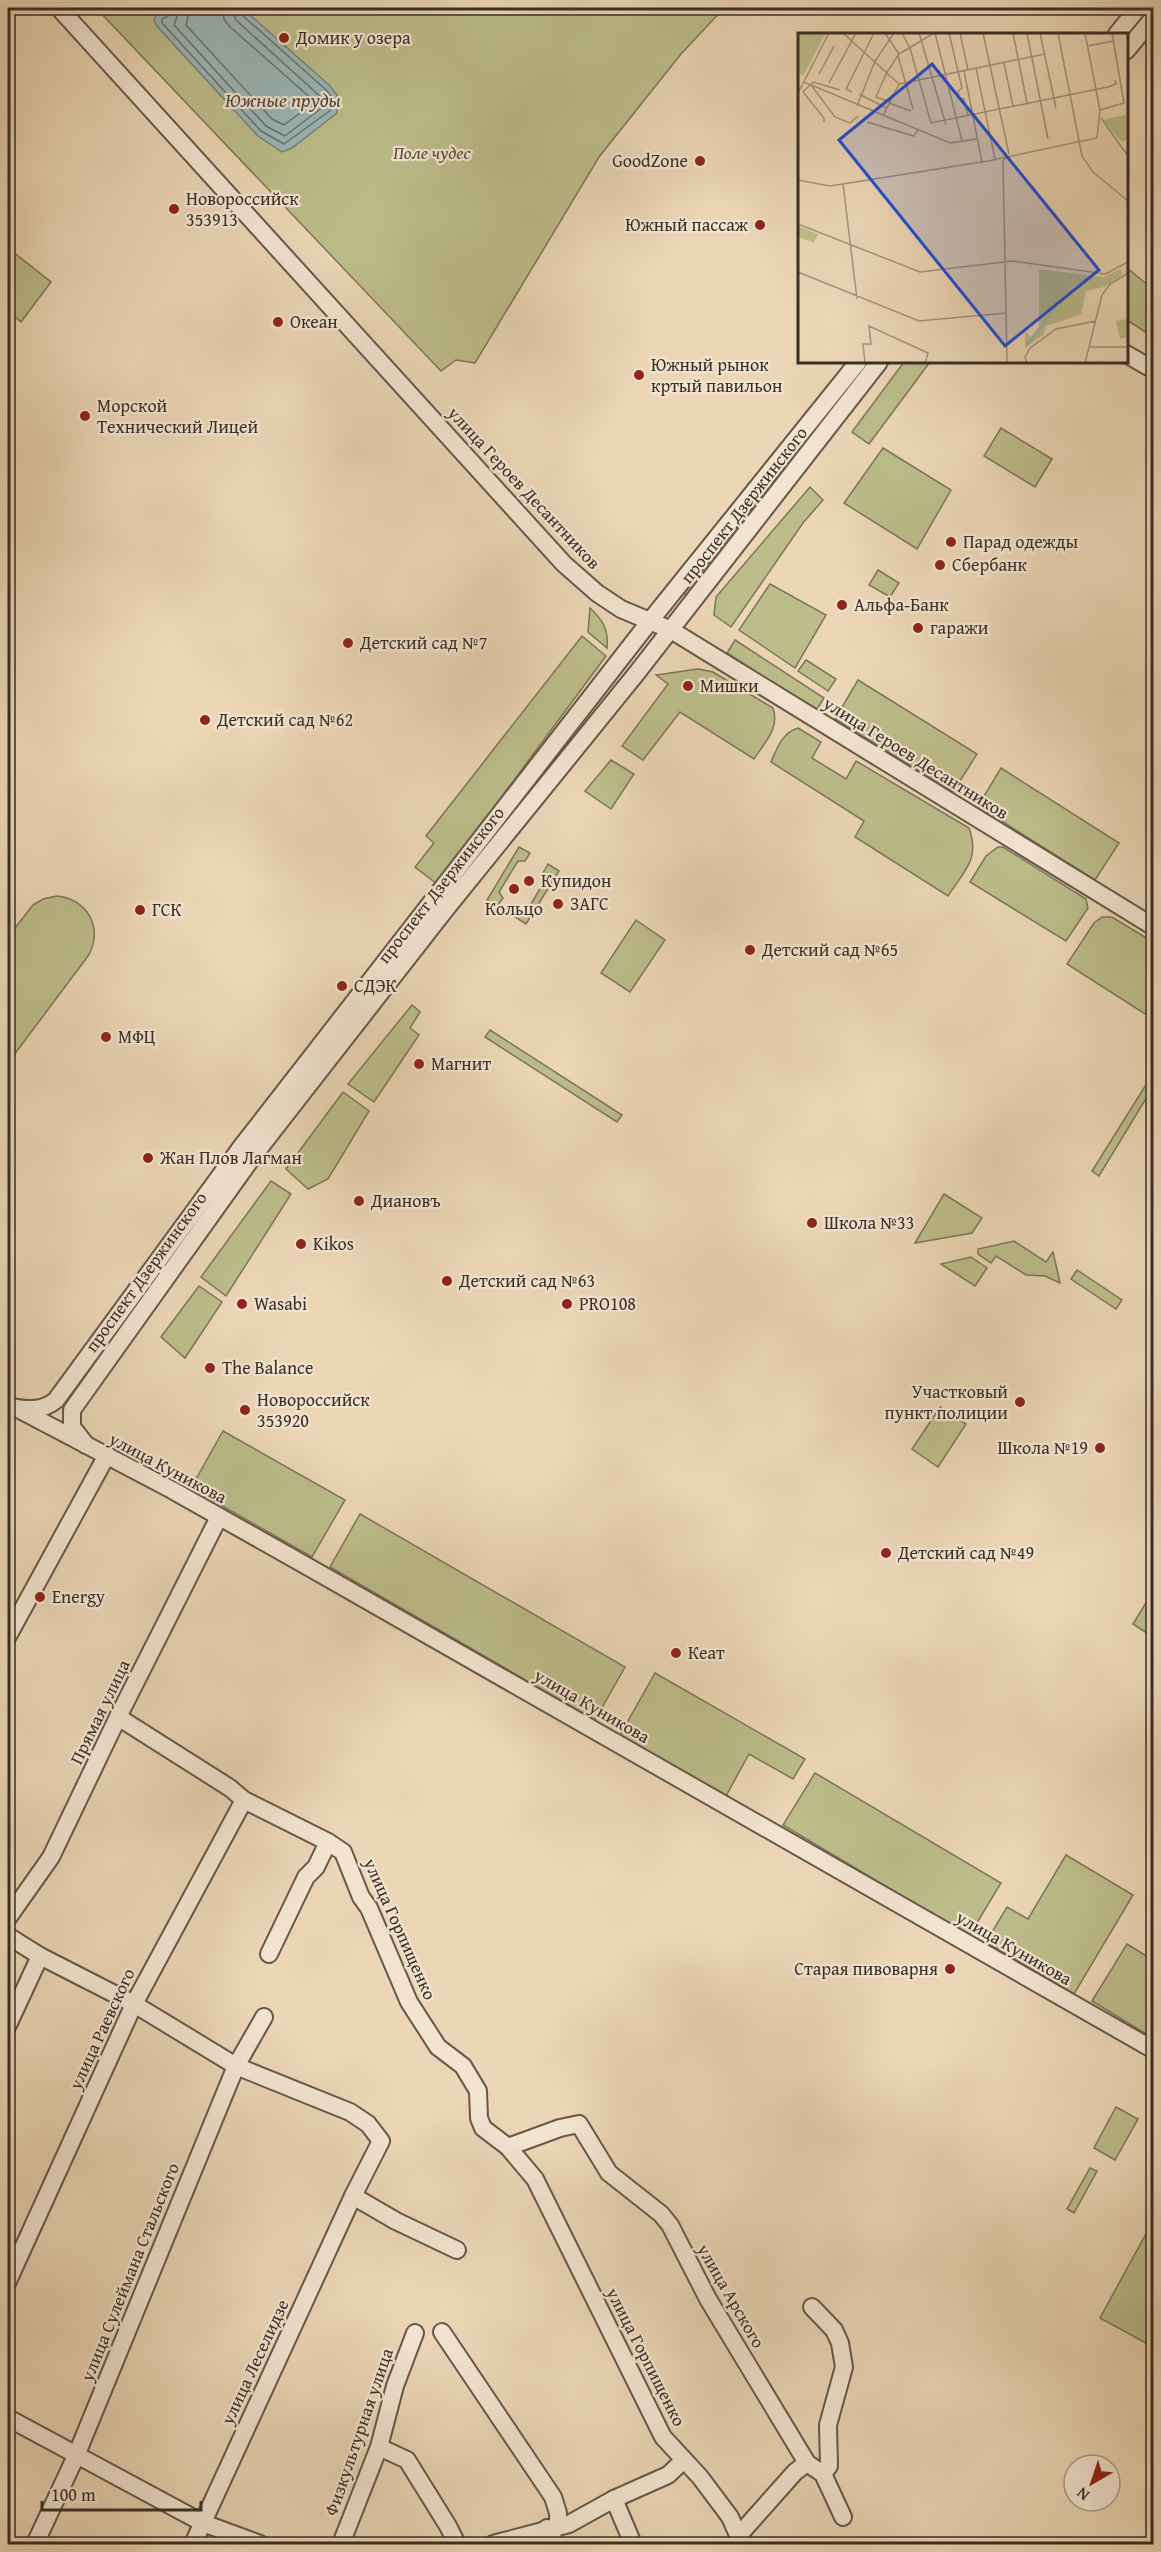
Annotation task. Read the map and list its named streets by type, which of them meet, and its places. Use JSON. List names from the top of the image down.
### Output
{
  "streets": {
    "street": [
      "улица Героев Десантников",
      "проспект Дзержинского",
      "улица Куникова",
      "Прямая улица",
      "улица Горпищенко",
      "улица Раевского",
      "улица Сулеймана Стальского",
      "улица Арского",
      "улица Леселидзе",
      "Физкультурная улица"
    ]
  },
  "crossings": [
    ["улица Героев Десантников", "проспект Дзержинского"],
    ["улица Куникова", "Прямая улица"],
    ["Прямая улица", "улица Горпищенко"],
    ["улица Горпищенко", "улица Раевского"],
    ["улица Горпищенко", "улица Арского"],
    ["улица Сулеймана Стальского", "улица Леселидзе"]
  ],
  "water": ["Южные пруды"],
  "parks": ["Поле чудес"],
  "places": [
    "Домик у озера",
    "GoodZone",
    "Новороссийск 353913",
    "Южный пассаж",
    "Океан",
    "Южный рынок кртый павильон",
    "Морской Технический Лицей",
    "Парад одежды",
    "Сбербанк",
    "Альфа-Банк",
    "гаражи",
    "Детский сад №7",
    "Мишки",
    "Детский сад №62",
    "Купидон",
    "Кольцо",
    "ЗАГС",
    "ГСК",
    "Детский сад №65",
    "СДЭК",
    "МФЦ",
    "Магнит",
    "Жан Плов Лагман",
    "Диановъ",
    "Школа №33",
    "Kikos",
    "Детский сад №63",
    "Wasabi",
    "PRO108",
    "The Balance",
    "Участковый пункт полиции",
    "Новороссийск 353920",
    "Школа №19",
    "Детский сад №49",
    "Energy",
    "Кеат",
    "Старая пивоварня"
  ],
  "scale_bar": "100 m",
  "north": "bottom left"
}
